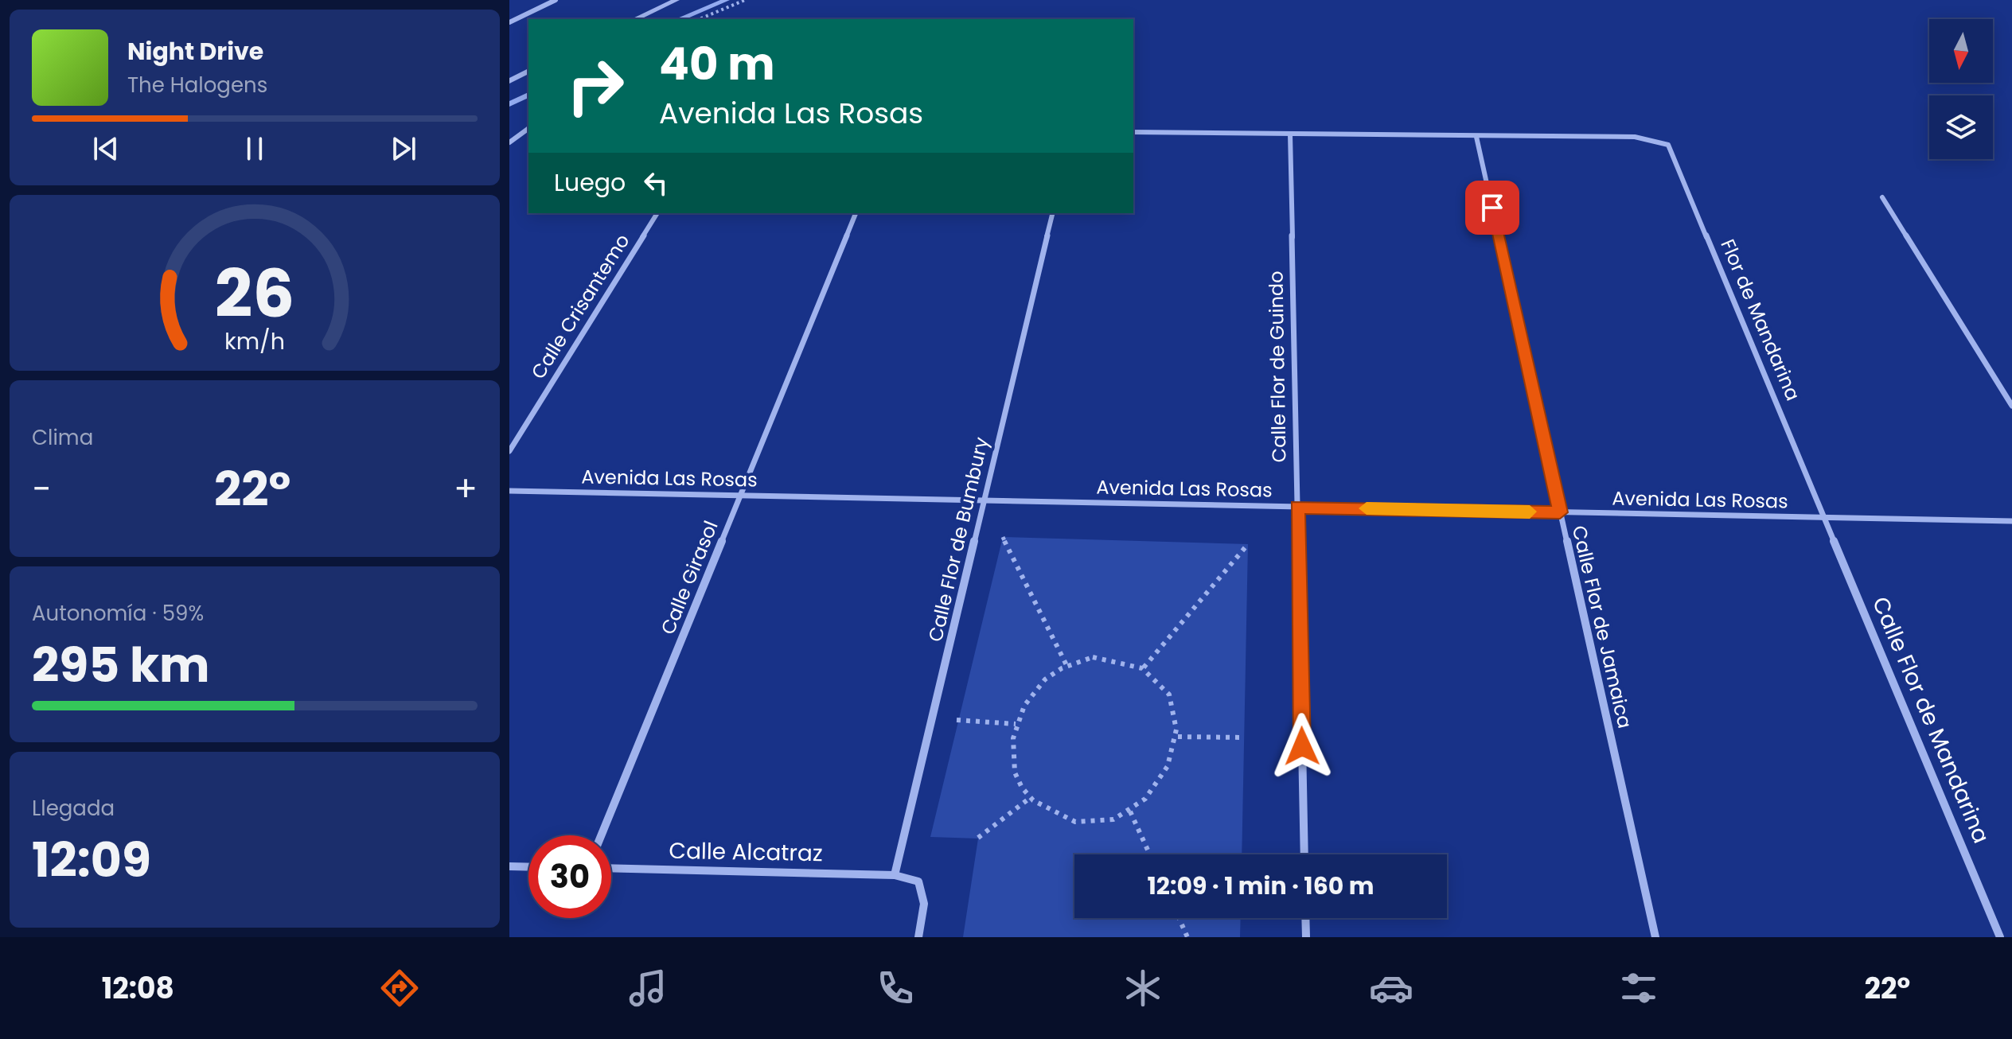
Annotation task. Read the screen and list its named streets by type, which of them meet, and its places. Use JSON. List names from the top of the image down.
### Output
{
  "streets": {
    "street": [
      "Calle Crisantemo",
      "Flor de Mandarina",
      "Calle Flor de Guindo",
      "Avenida Las Rosas",
      "Calle Flor de Bumbury",
      "Calle Girasol",
      "Calle Flor de Jamaica",
      "Calle Flor de Mandarina",
      "Calle Alcatraz"
    ]
  },
  "crossings": [
    ["Flor de Mandarina", "Avenida Las Rosas"],
    ["Flor de Mandarina", "Calle Flor de Jamaica"],
    ["Flor de Mandarina", "Calle Flor de Mandarina"],
    ["Calle Flor de Guindo", "Avenida Las Rosas"],
    ["Avenida Las Rosas", "Calle Flor de Bumbury"],
    ["Avenida Las Rosas", "Calle Girasol"],
    ["Avenida Las Rosas", "Calle Flor de Jamaica"],
    ["Avenida Las Rosas", "Calle Flor de Mandarina"],
    ["Calle Flor de Bumbury", "Calle Alcatraz"]
  ],
  "north": "bottom",
  "page": {
    "turn": ["40 m", "Avenida Las Rosas"],
    "song": ["Night Drive", "The Halogens"],
    "then": "Luego",
    "tile": [
      "Clima",
      ["Autonomía · 59%", "295 km"],
      ["Llegada", "12:09"]
    ],
    "heat": ["−", "22°", "+"],
    "limit": "30",
    "trip": "12:09 · 1 min · 160 m",
    "tabs": ["12:08", "22°"],
    "gauge": ["26", "km/h"]
  }
}
